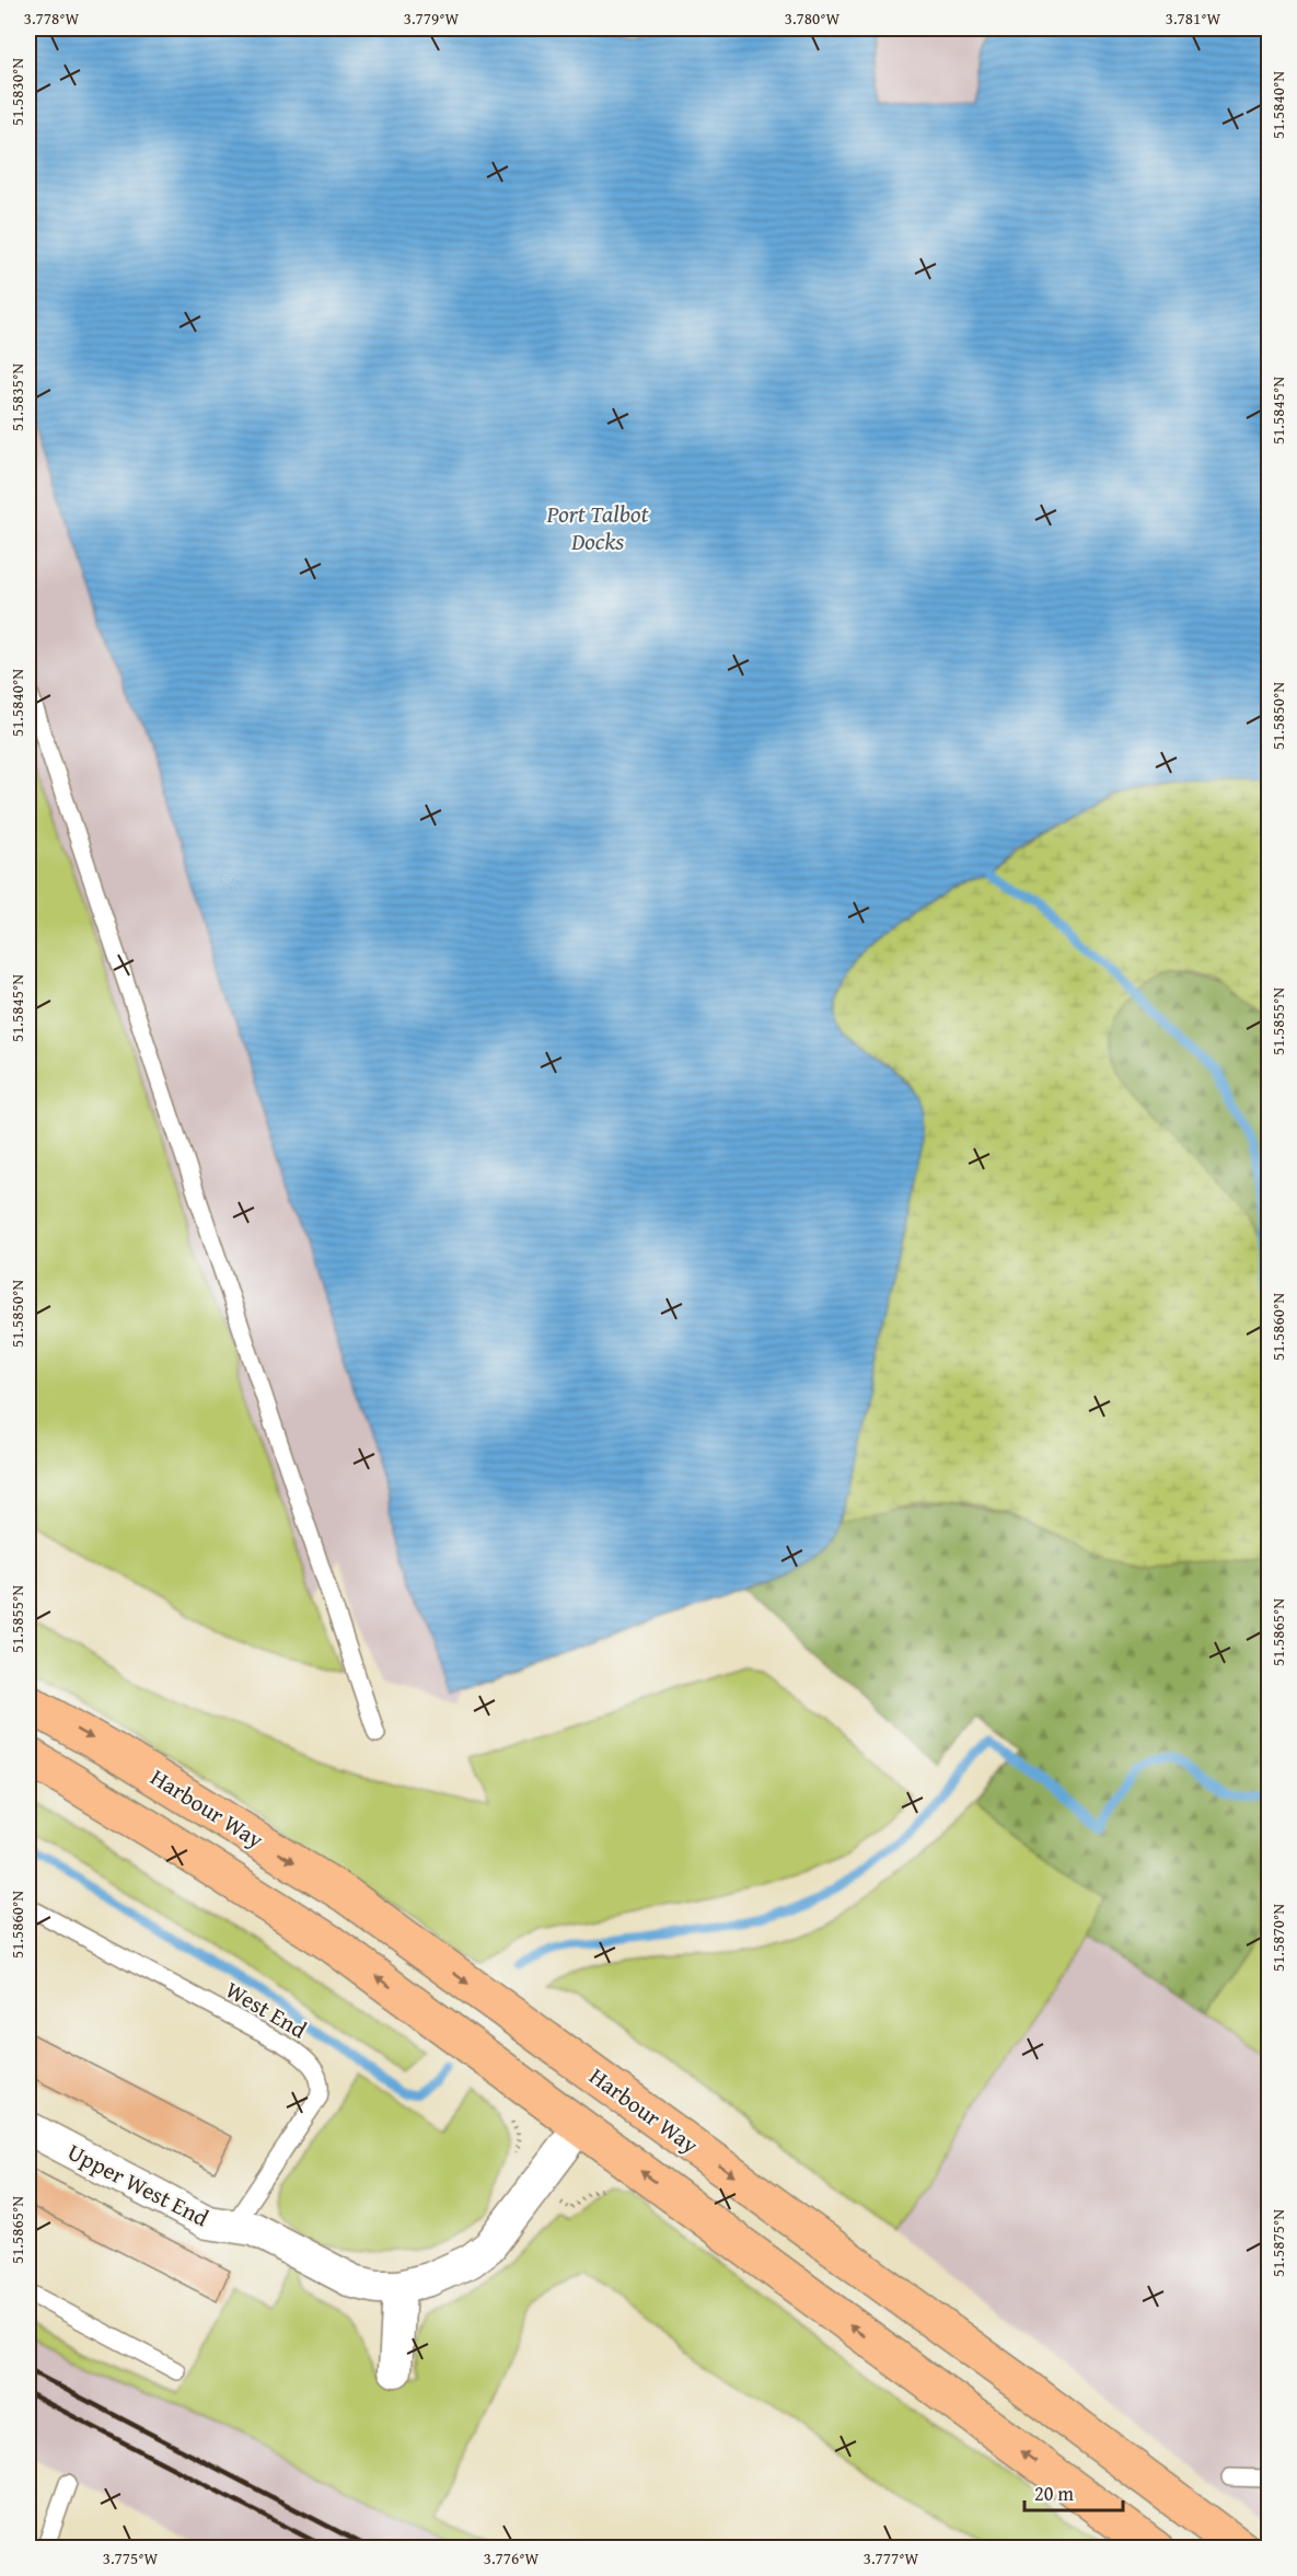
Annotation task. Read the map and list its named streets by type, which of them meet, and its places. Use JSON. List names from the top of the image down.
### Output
{
  "streets": {
    "main road": ["Harbour Way"],
    "street": ["Upper West End"],
    "lane": ["West End"]
  },
  "crossings": [
    ["West End", "Upper West End"]
  ],
  "water": ["Port Talbot Docks"],
  "scale_bar": "20 m",
  "coordinates": [
    "3.778°W",
    "3.779°W",
    "3.780°W",
    "3.781°W",
    "51.5830°N",
    "51.5840°N",
    "51.5835°N",
    "51.5845°N",
    "51.5850°N",
    "51.5855°N",
    "51.5860°N",
    "51.5865°N",
    "51.5870°N",
    "51.5875°N",
    "3.775°W",
    "3.776°W",
    "3.777°W"
  ]
}
